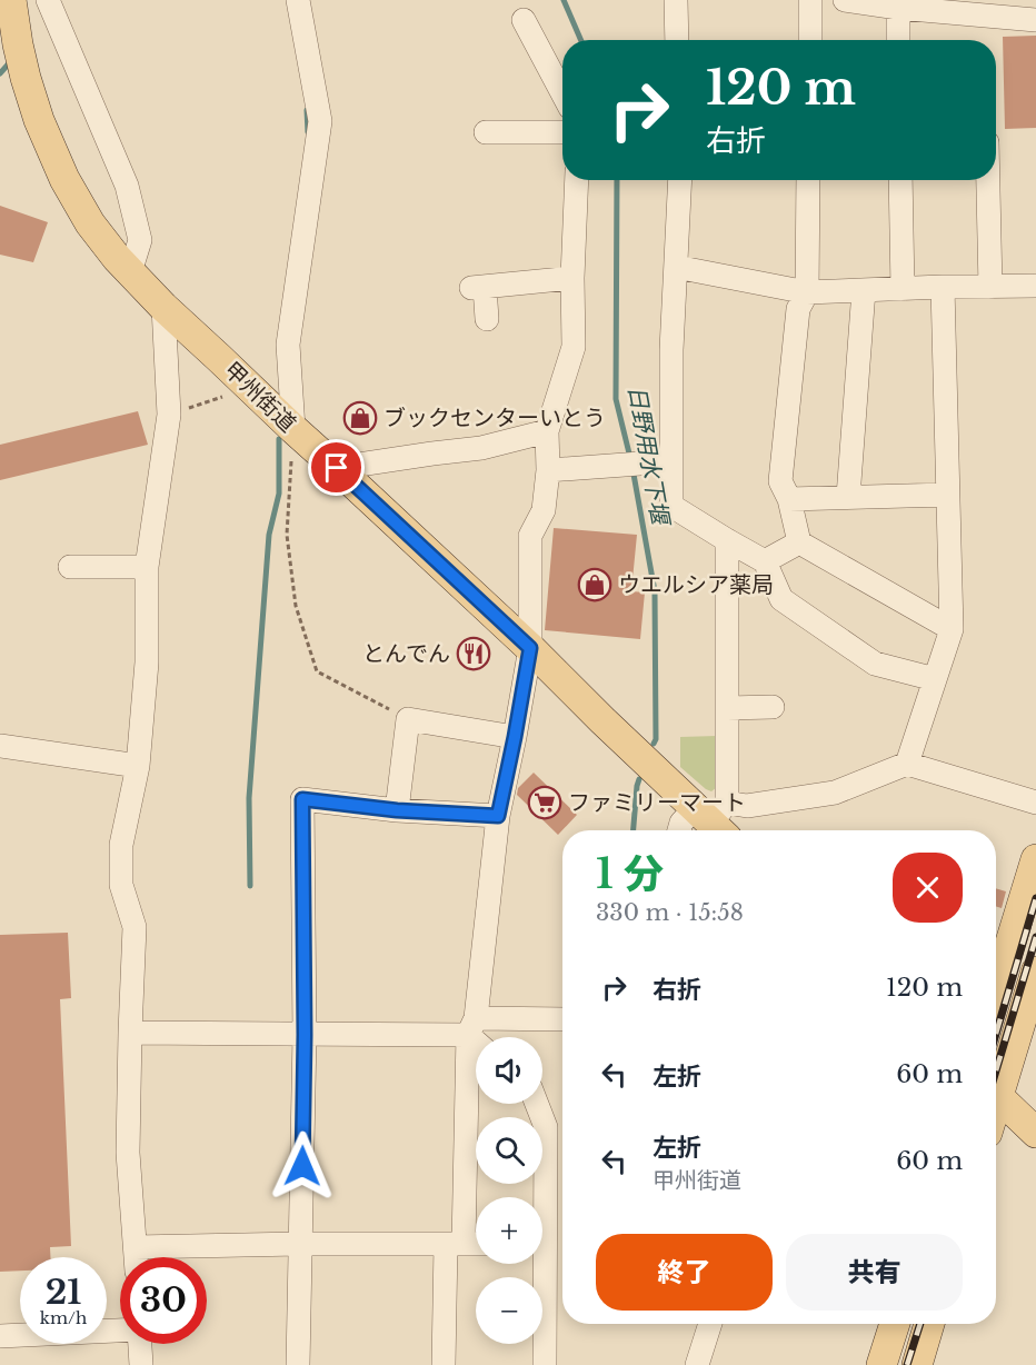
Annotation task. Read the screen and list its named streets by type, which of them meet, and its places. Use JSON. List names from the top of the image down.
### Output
{
  "streets": {
    "main road": ["甲州街道"]
  },
  "water": ["日野用水下堰"],
  "places": {
    "shop": ["ブックセンターいとう", "ウエルシア薬局"],
    "restaurant": ["とんでん"],
    "supermarket": ["ファミリーマート"]
  },
  "page": {
    "turn": ["120 m", "右折"],
    "heading": ["1 分", "330 m · 15:58"],
    "list": [
      {
        "name": "右折",
        "value": "120 m"
      },
      {
        "name": "左折",
        "value": "60 m"
      },
      {
        "name": "左折",
        "note": "甲州街道",
        "value": "60 m"
      }
    ],
    "map_buttons": ["+", "−"],
    "buttons": ["終了", "共有"],
    "speed": "21 km/h",
    "limit": "30"
  }
}
